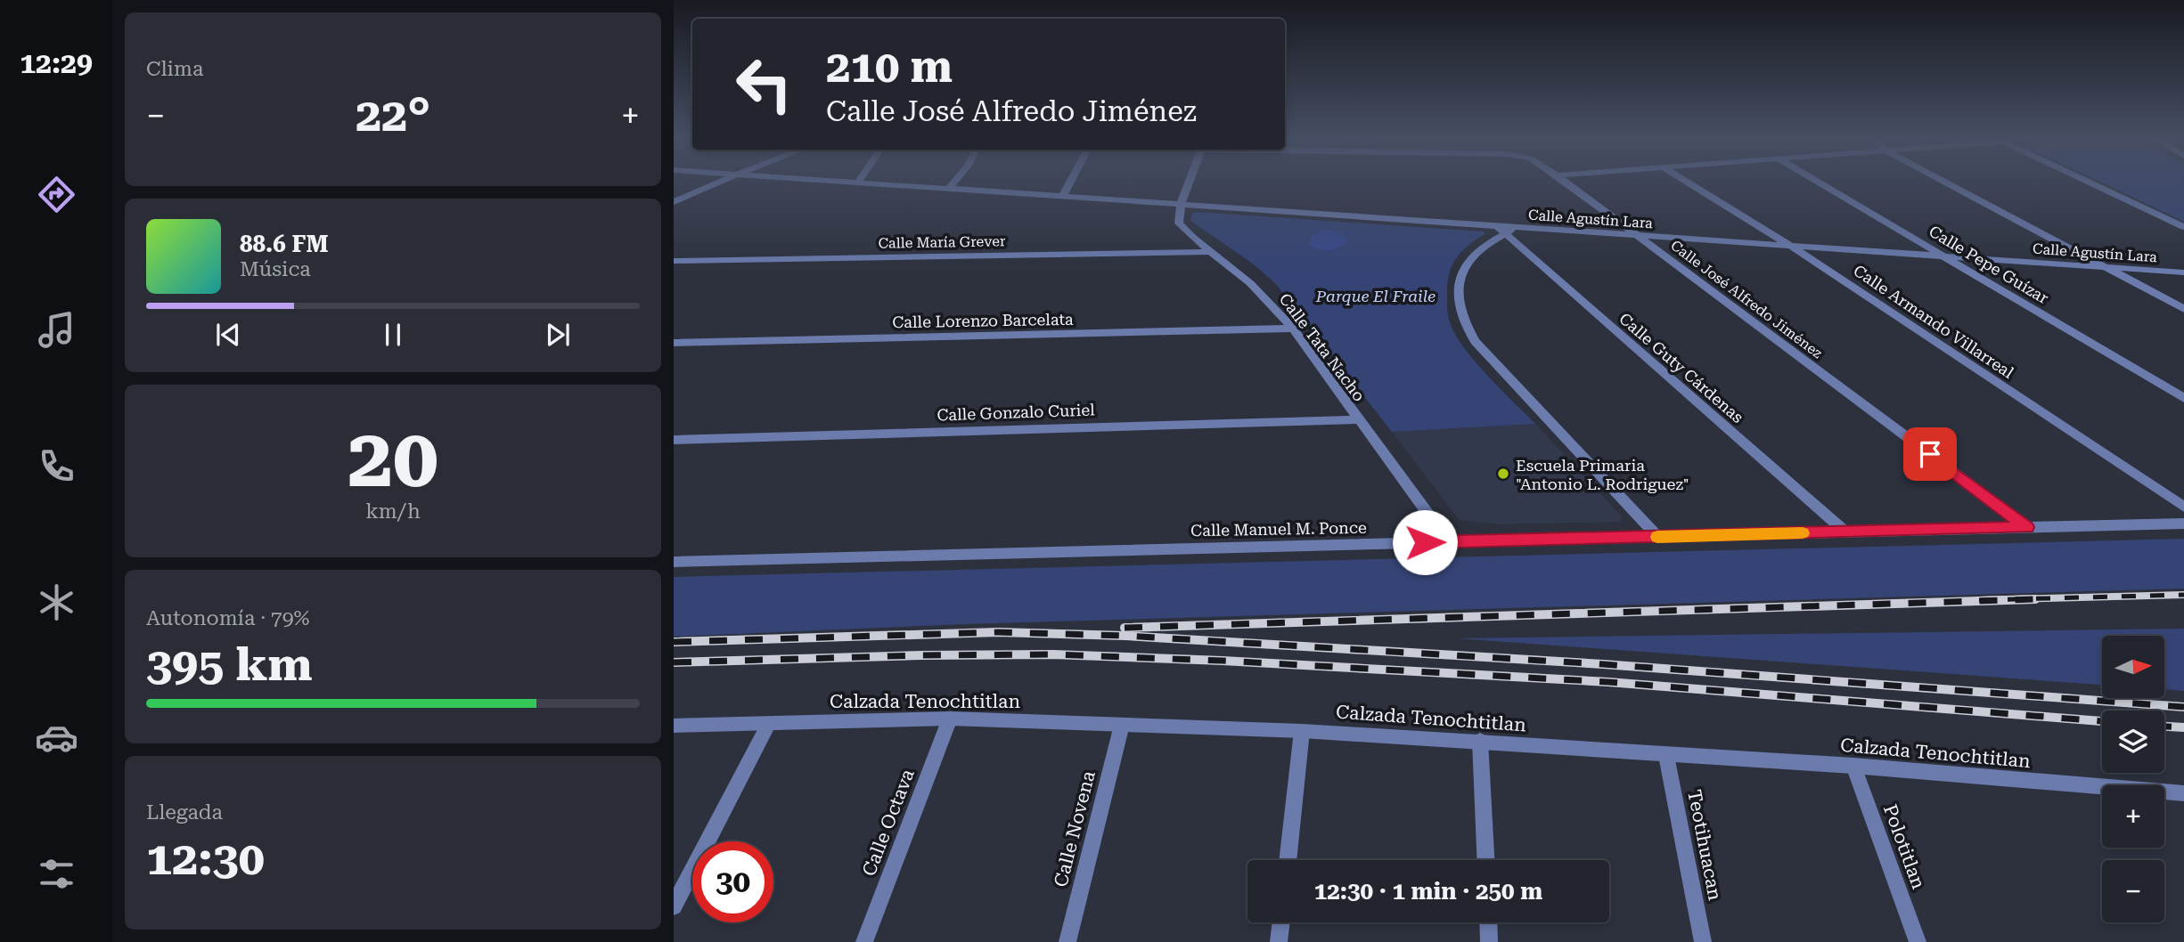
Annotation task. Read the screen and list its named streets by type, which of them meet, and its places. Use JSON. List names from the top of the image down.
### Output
{
  "streets": {
    "street": [
      "Calle Agustín Lara",
      "Calle María Grever",
      "Calle Pepe Guízar",
      "Calle José Alfredo Jiménez",
      "Calle Lorenzo Barcelata",
      "Calle Armando Villarreal",
      "Calle Tata Nacho",
      "Calle Guty Cárdenas",
      "Calle Gonzalo Curiel",
      "Calle Manuel M. Ponce",
      "Calzada Tenochtitlan",
      "Calle Octava",
      "Calle Novena",
      "Teotihuacan",
      "Polotitlan"
    ]
  },
  "crossings": [
    ["Calle Agustín Lara", "Calle Pepe Guízar"],
    ["Calle Agustín Lara", "Calle José Alfredo Jiménez"],
    ["Calle Agustín Lara", "Calle Armando Villarreal"],
    ["Calle Agustín Lara", "Calle Tata Nacho"],
    ["Calle Agustín Lara", "Calle Guty Cárdenas"],
    ["Calle María Grever", "Calle Tata Nacho"],
    ["Calle José Alfredo Jiménez", "Calle Manuel M. Ponce"],
    ["Calle Lorenzo Barcelata", "Calle Tata Nacho"],
    ["Calle Tata Nacho", "Calle Gonzalo Curiel"],
    ["Calle Tata Nacho", "Calle Manuel M. Ponce"],
    ["Calle Guty Cárdenas", "Calle Manuel M. Ponce"],
    ["Calzada Tenochtitlan", "Calle Octava"],
    ["Calzada Tenochtitlan", "Calle Novena"],
    ["Calzada Tenochtitlan", "Teotihuacan"],
    ["Calzada Tenochtitlan", "Polotitlan"]
  ],
  "parks": ["Parque El Fraile"],
  "places": ["Escuela Primaria \"Antonio L. Rodriguez\""],
  "north": "right",
  "page": {
    "tabs": "12:29",
    "tile": [
      "Clima",
      ["20", "km/h"],
      ["Autonomía · 79%", "395 km"],
      ["Llegada", "12:30"]
    ],
    "turn": ["210 m", "Calle José Alfredo Jiménez"],
    "heat": ["−", "22°", "+"],
    "song": ["88.6 FM", "Música"],
    "map_buttons": ["+", "−"],
    "limit": "30",
    "trip": "12:30 · 1 min · 250 m"
  }
}
